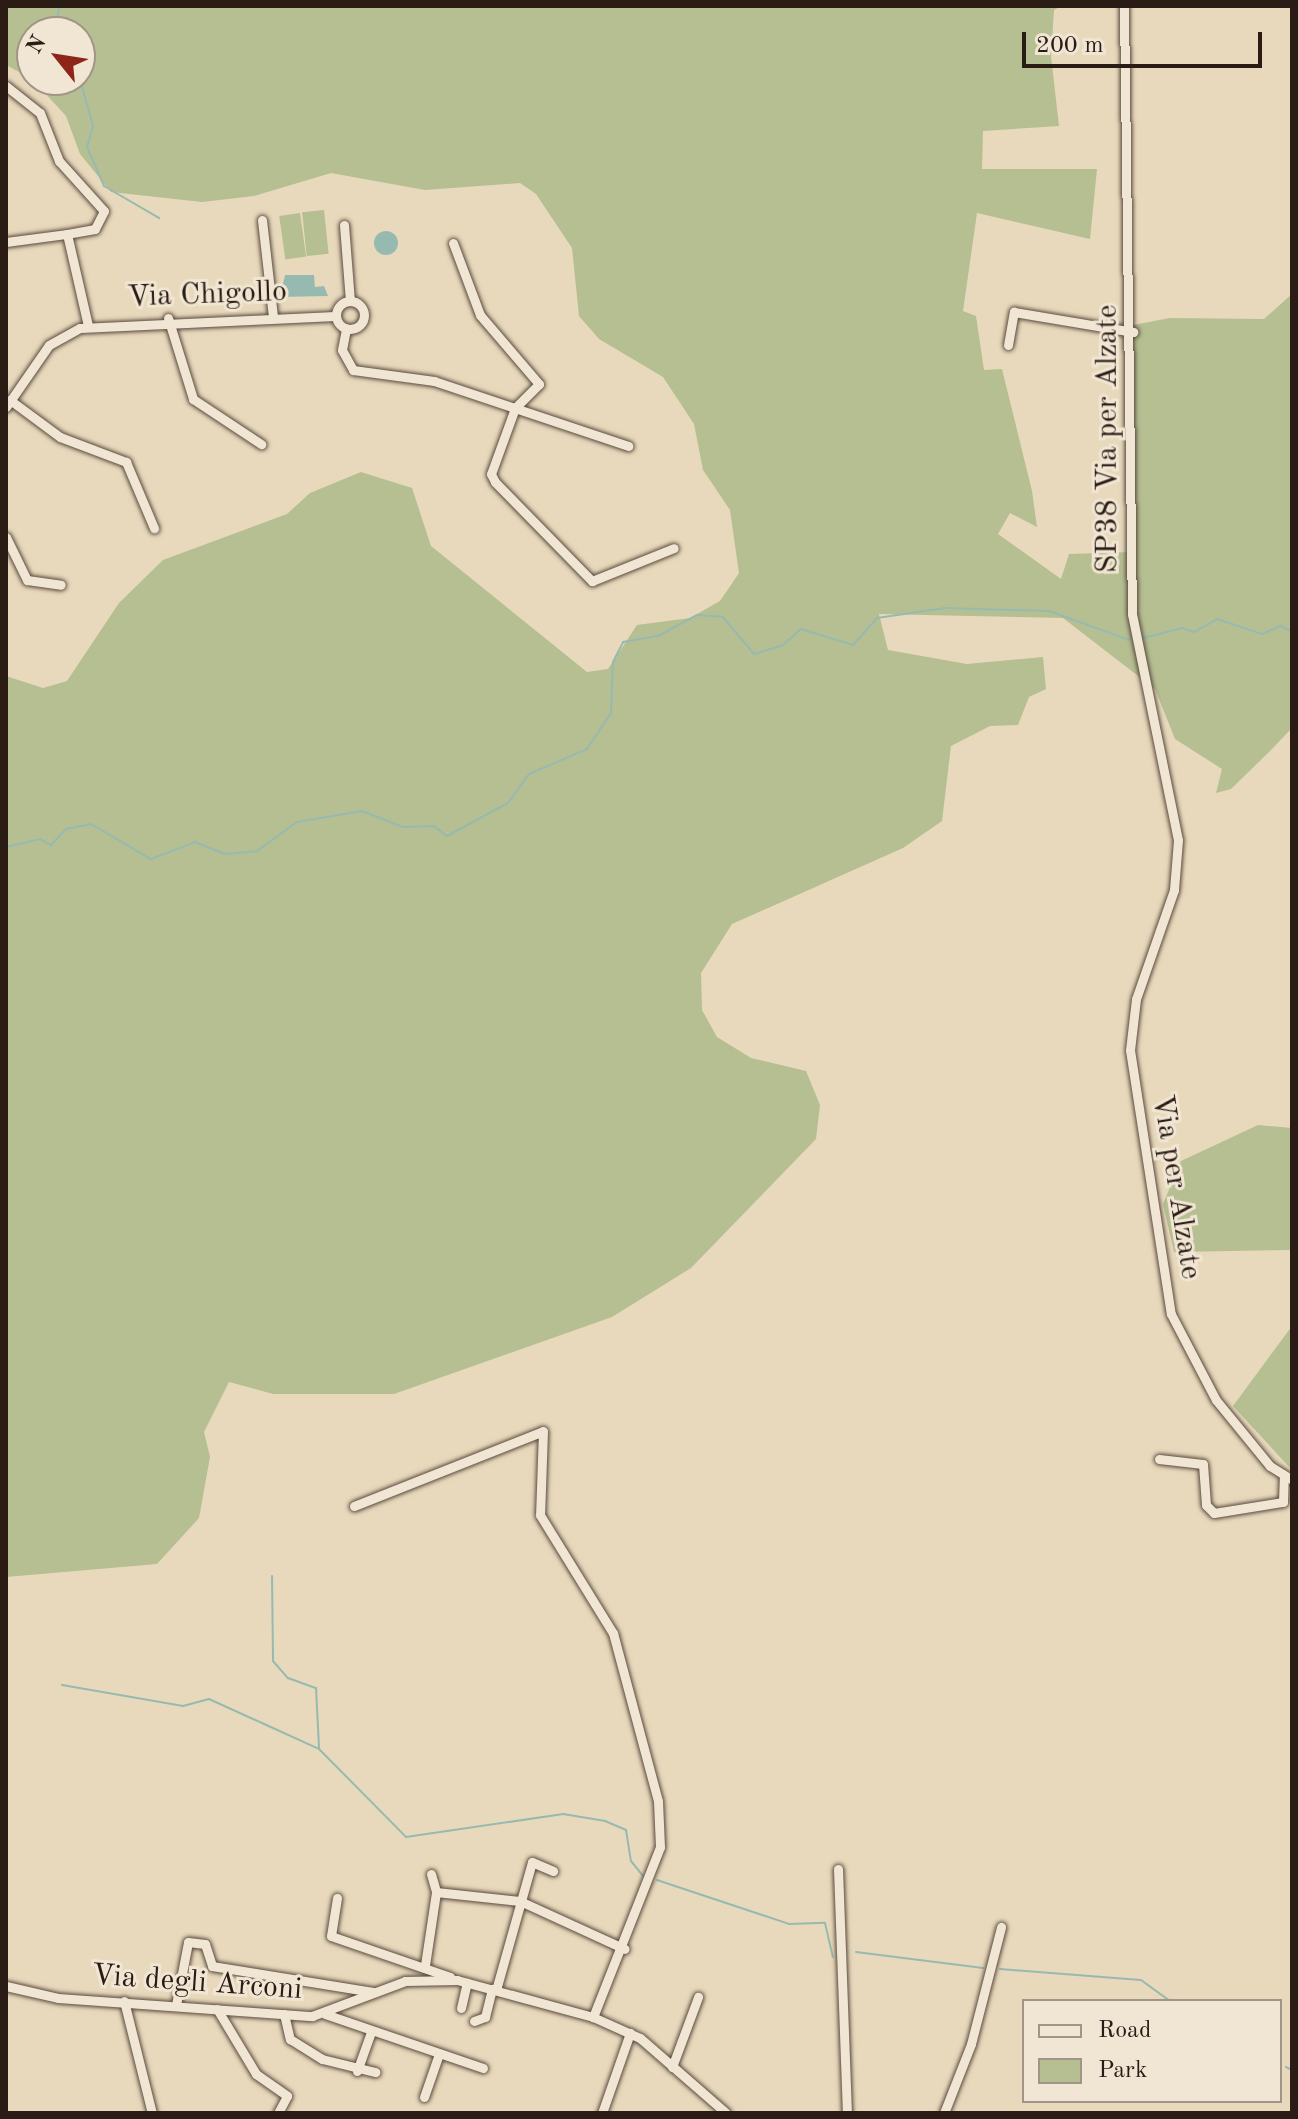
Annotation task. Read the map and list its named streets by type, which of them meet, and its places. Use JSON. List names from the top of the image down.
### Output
{
  "streets": {
    "street": [
      "Via Chigollo",
      "SP38 Via per Alzate",
      "Via per Alzate",
      "Via degli Arconi"
    ]
  },
  "crossings": [
    ["SP38 Via per Alzate", "Via per Alzate"]
  ],
  "legend": ["Road", "Park"],
  "scale_bar": "200 m",
  "north": "top left"
}
